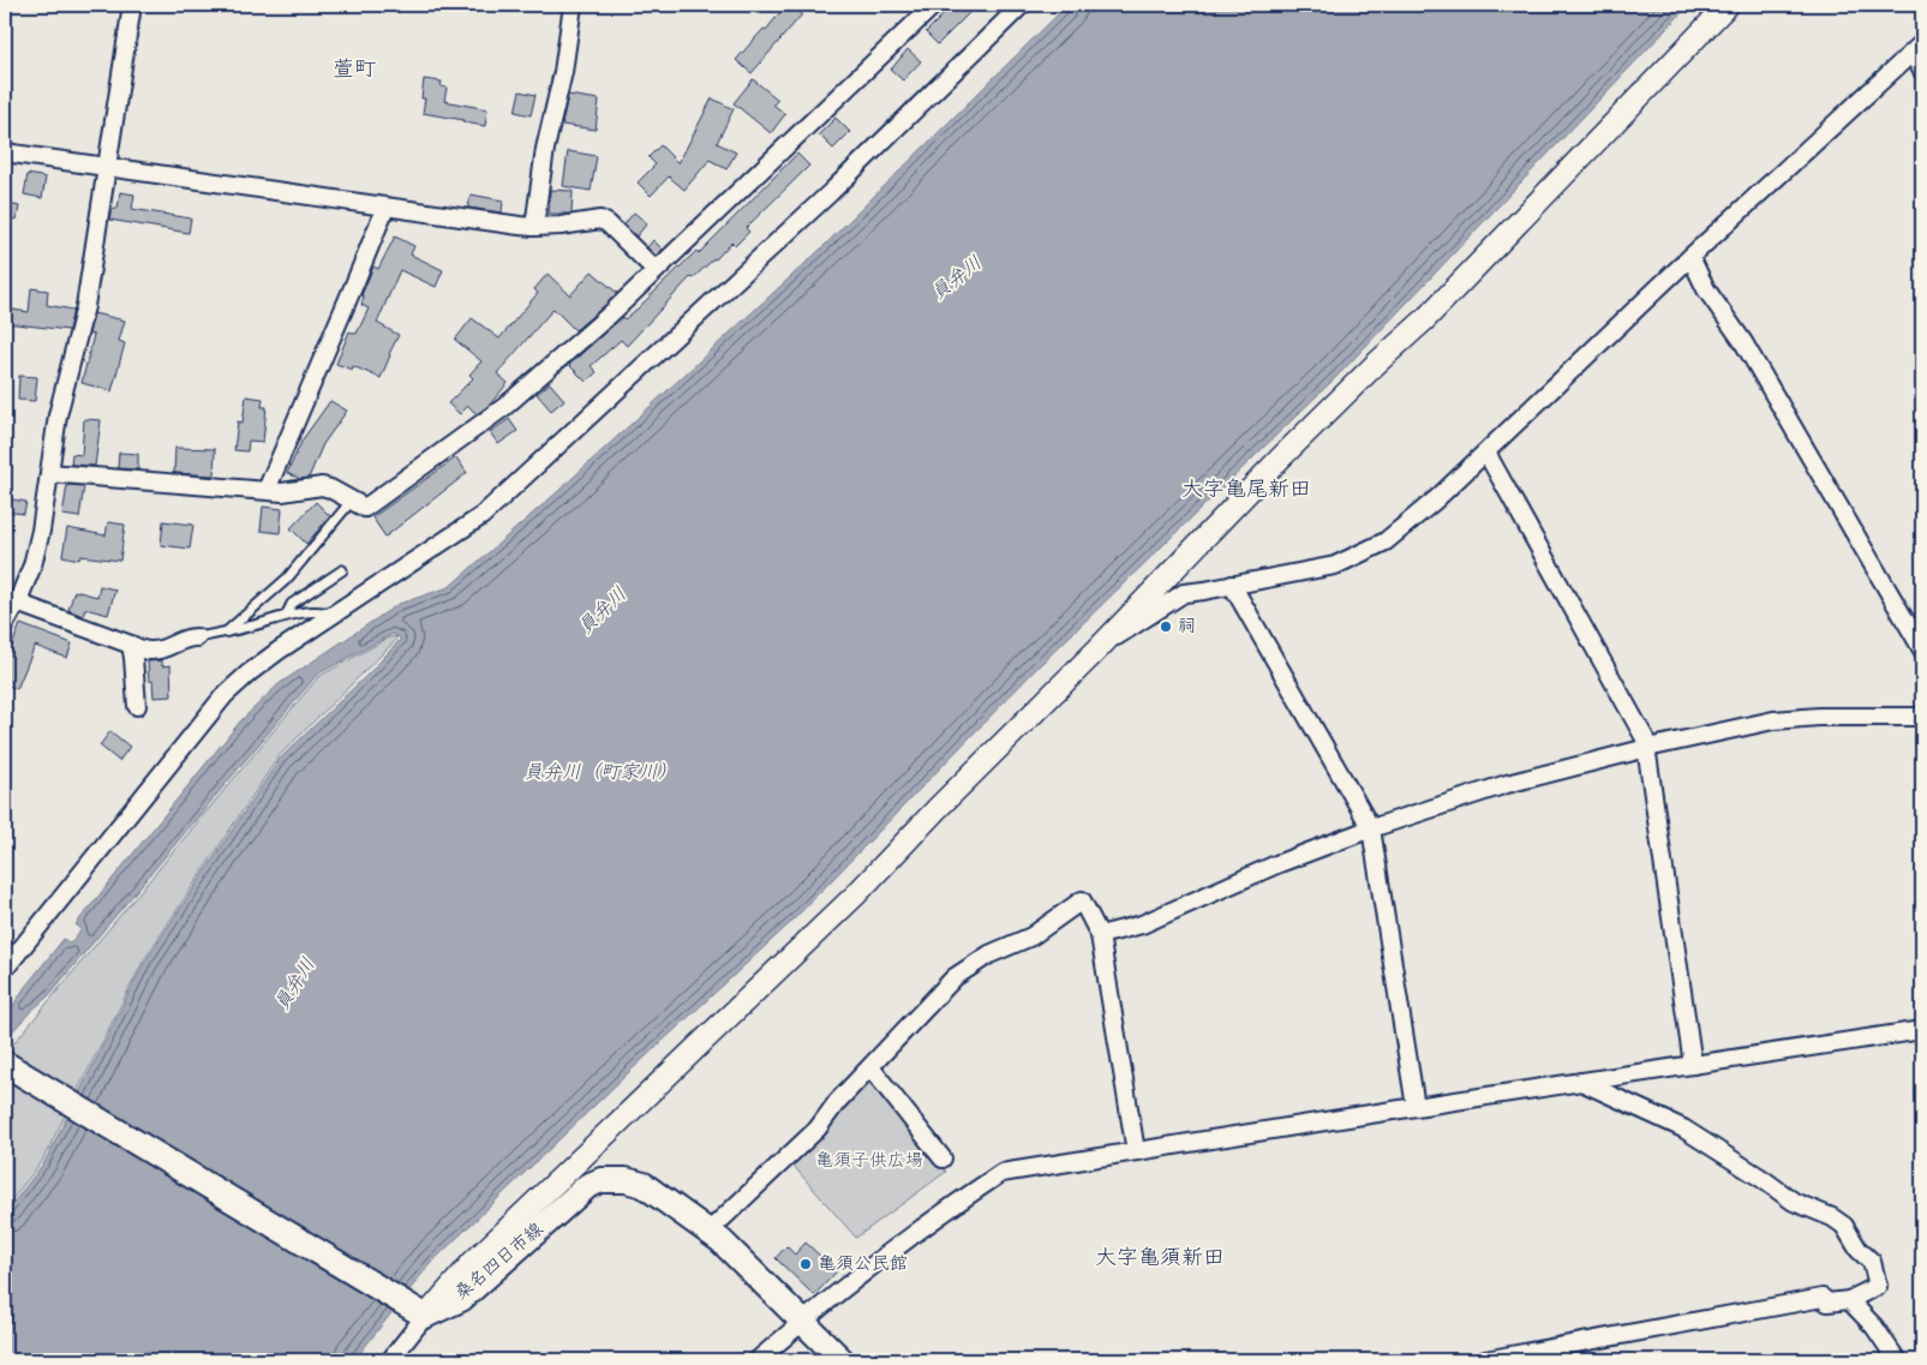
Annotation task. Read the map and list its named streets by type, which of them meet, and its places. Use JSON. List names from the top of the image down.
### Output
{
  "streets": {
    "main road": ["桑名四日市線"]
  },
  "districts": ["萱町", "大字亀尾新田", "大字亀須新田"],
  "water": ["員弁川", "員弁川（町家川）"],
  "parks": ["亀須子供広場"],
  "places": ["祠", "亀須公民館"]
}
